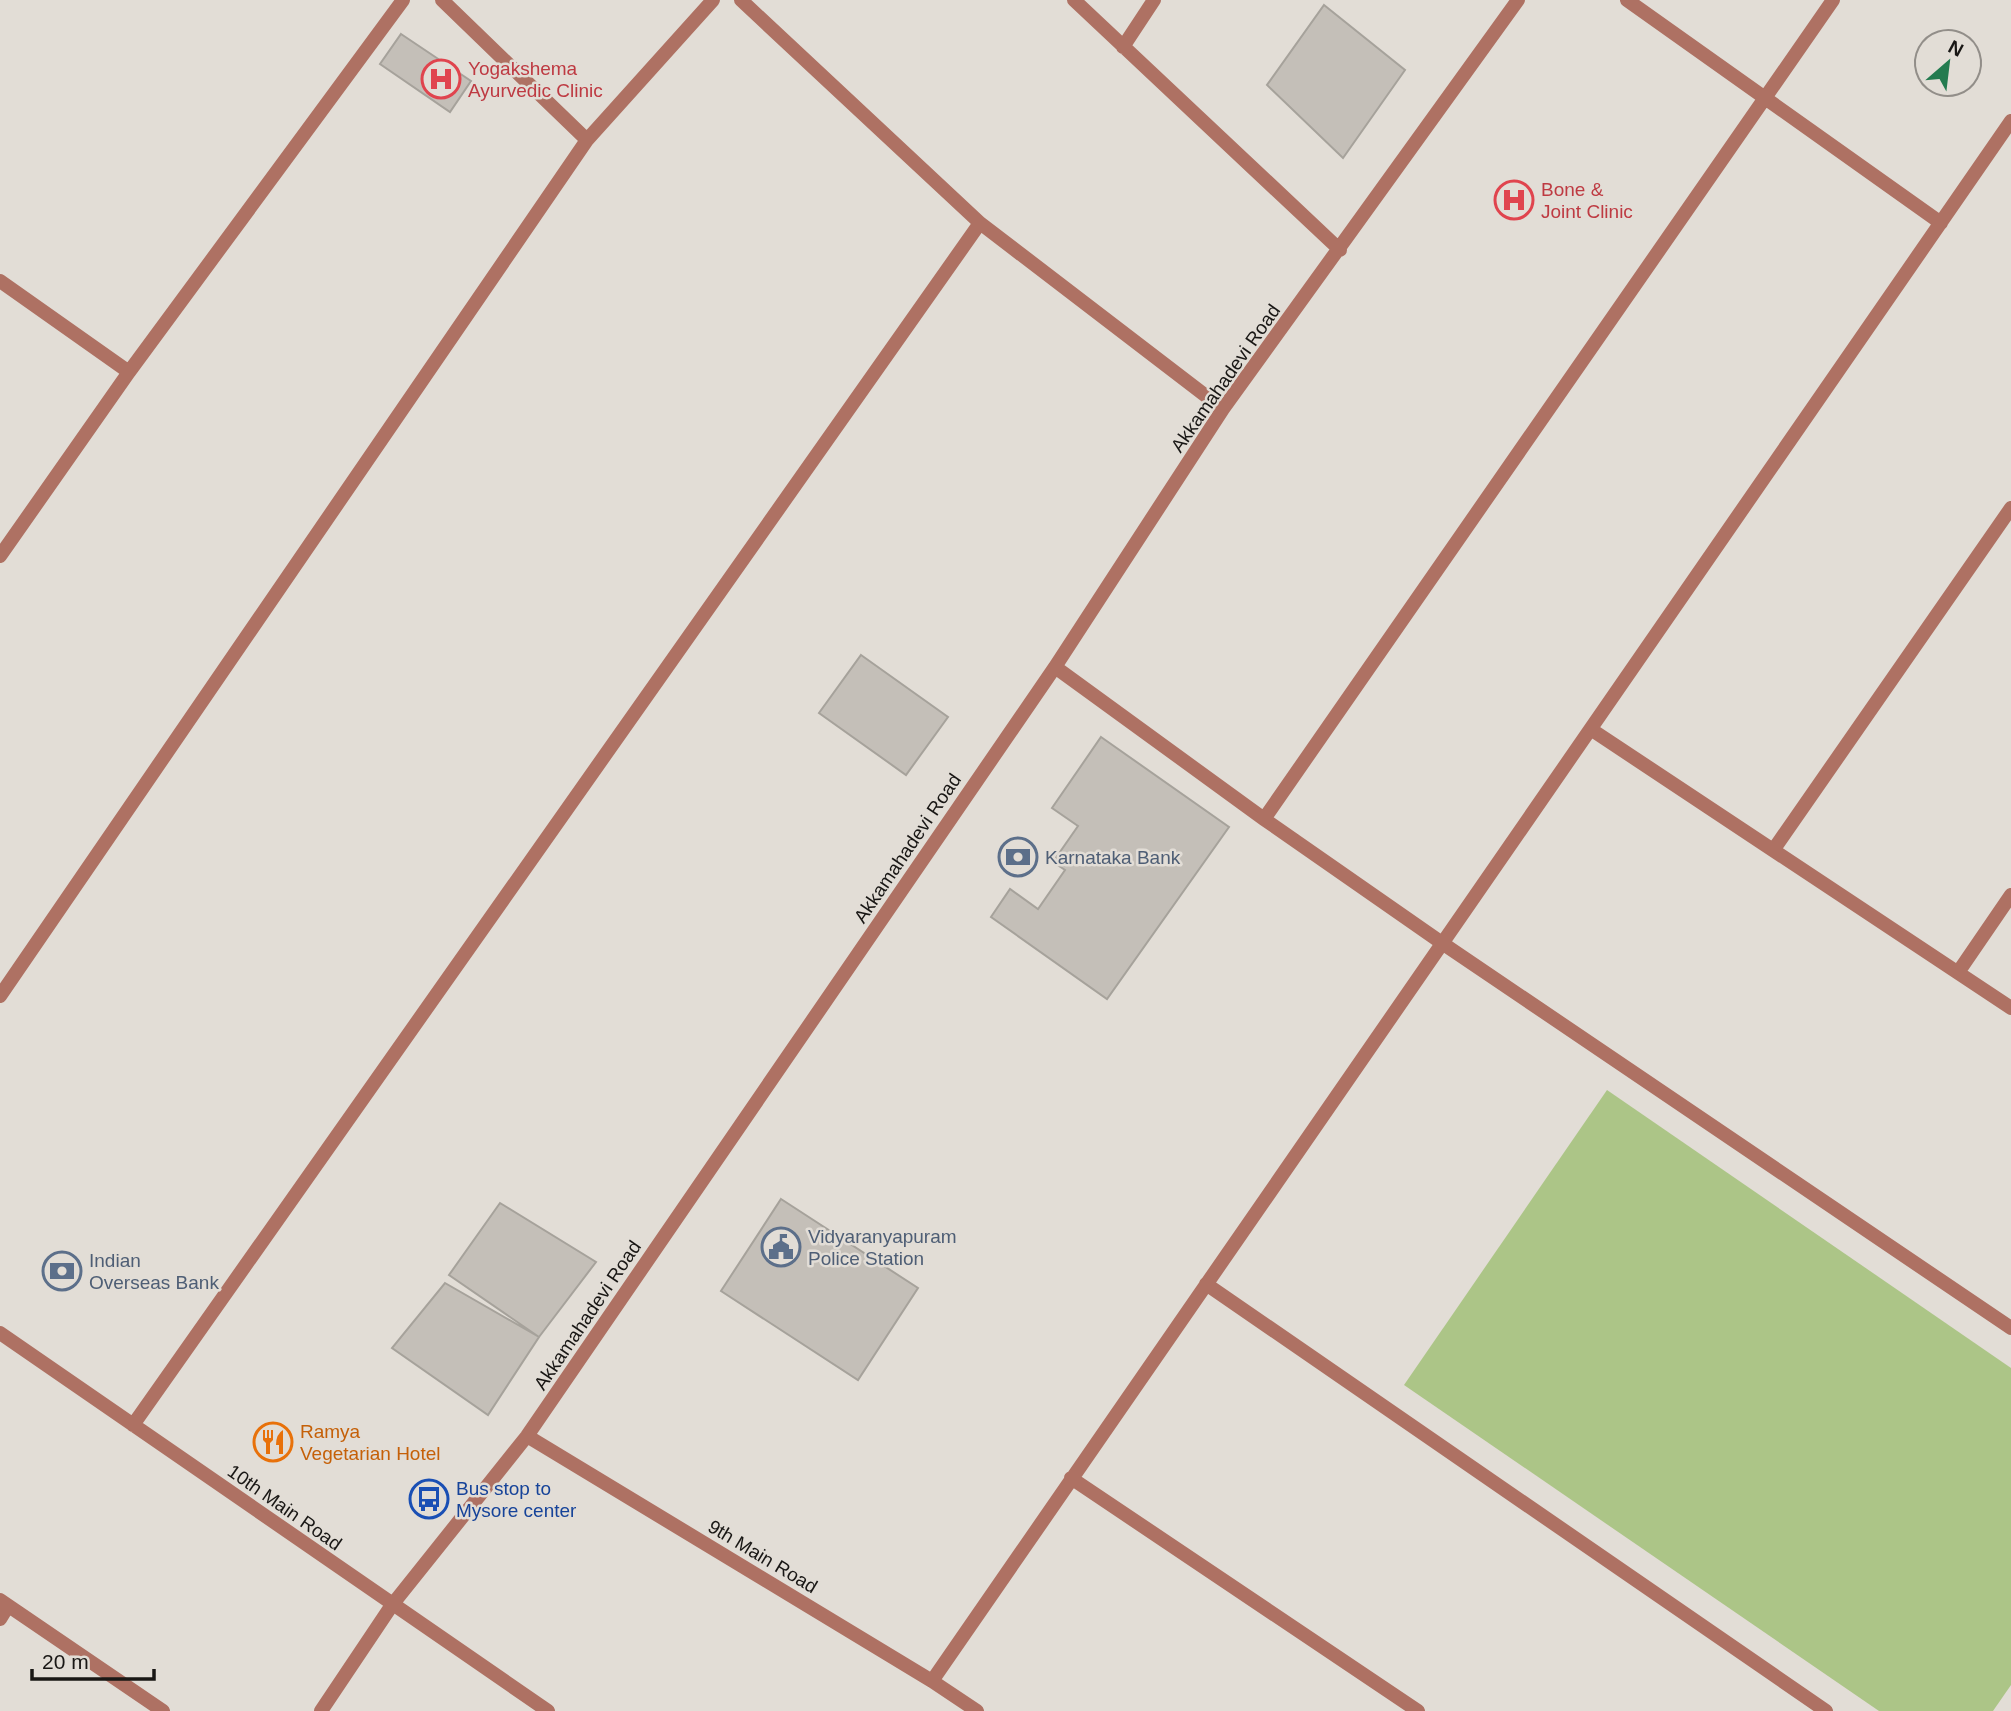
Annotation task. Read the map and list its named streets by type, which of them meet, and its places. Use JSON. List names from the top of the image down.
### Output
{
  "streets": {
    "street": ["Akkamahadevi Road", "10th Main Road", "9th Main Road"]
  },
  "crossings": [
    ["Akkamahadevi Road", "10th Main Road"],
    ["Akkamahadevi Road", "9th Main Road"]
  ],
  "places": {
    "hospital": ["Yogakshema Ayurvedic Clinic", "Bone & Joint Clinic"],
    "bank": ["Karnataka Bank", "Indian Overseas Bank"],
    "public building": ["Vidyaranyapuram Police Station"],
    "restaurant": ["Ramya Vegetarian Hotel"],
    "bus stop": ["Bus stop to Mysore center"]
  },
  "scale_bar": "20 m",
  "north": "top right"
}
